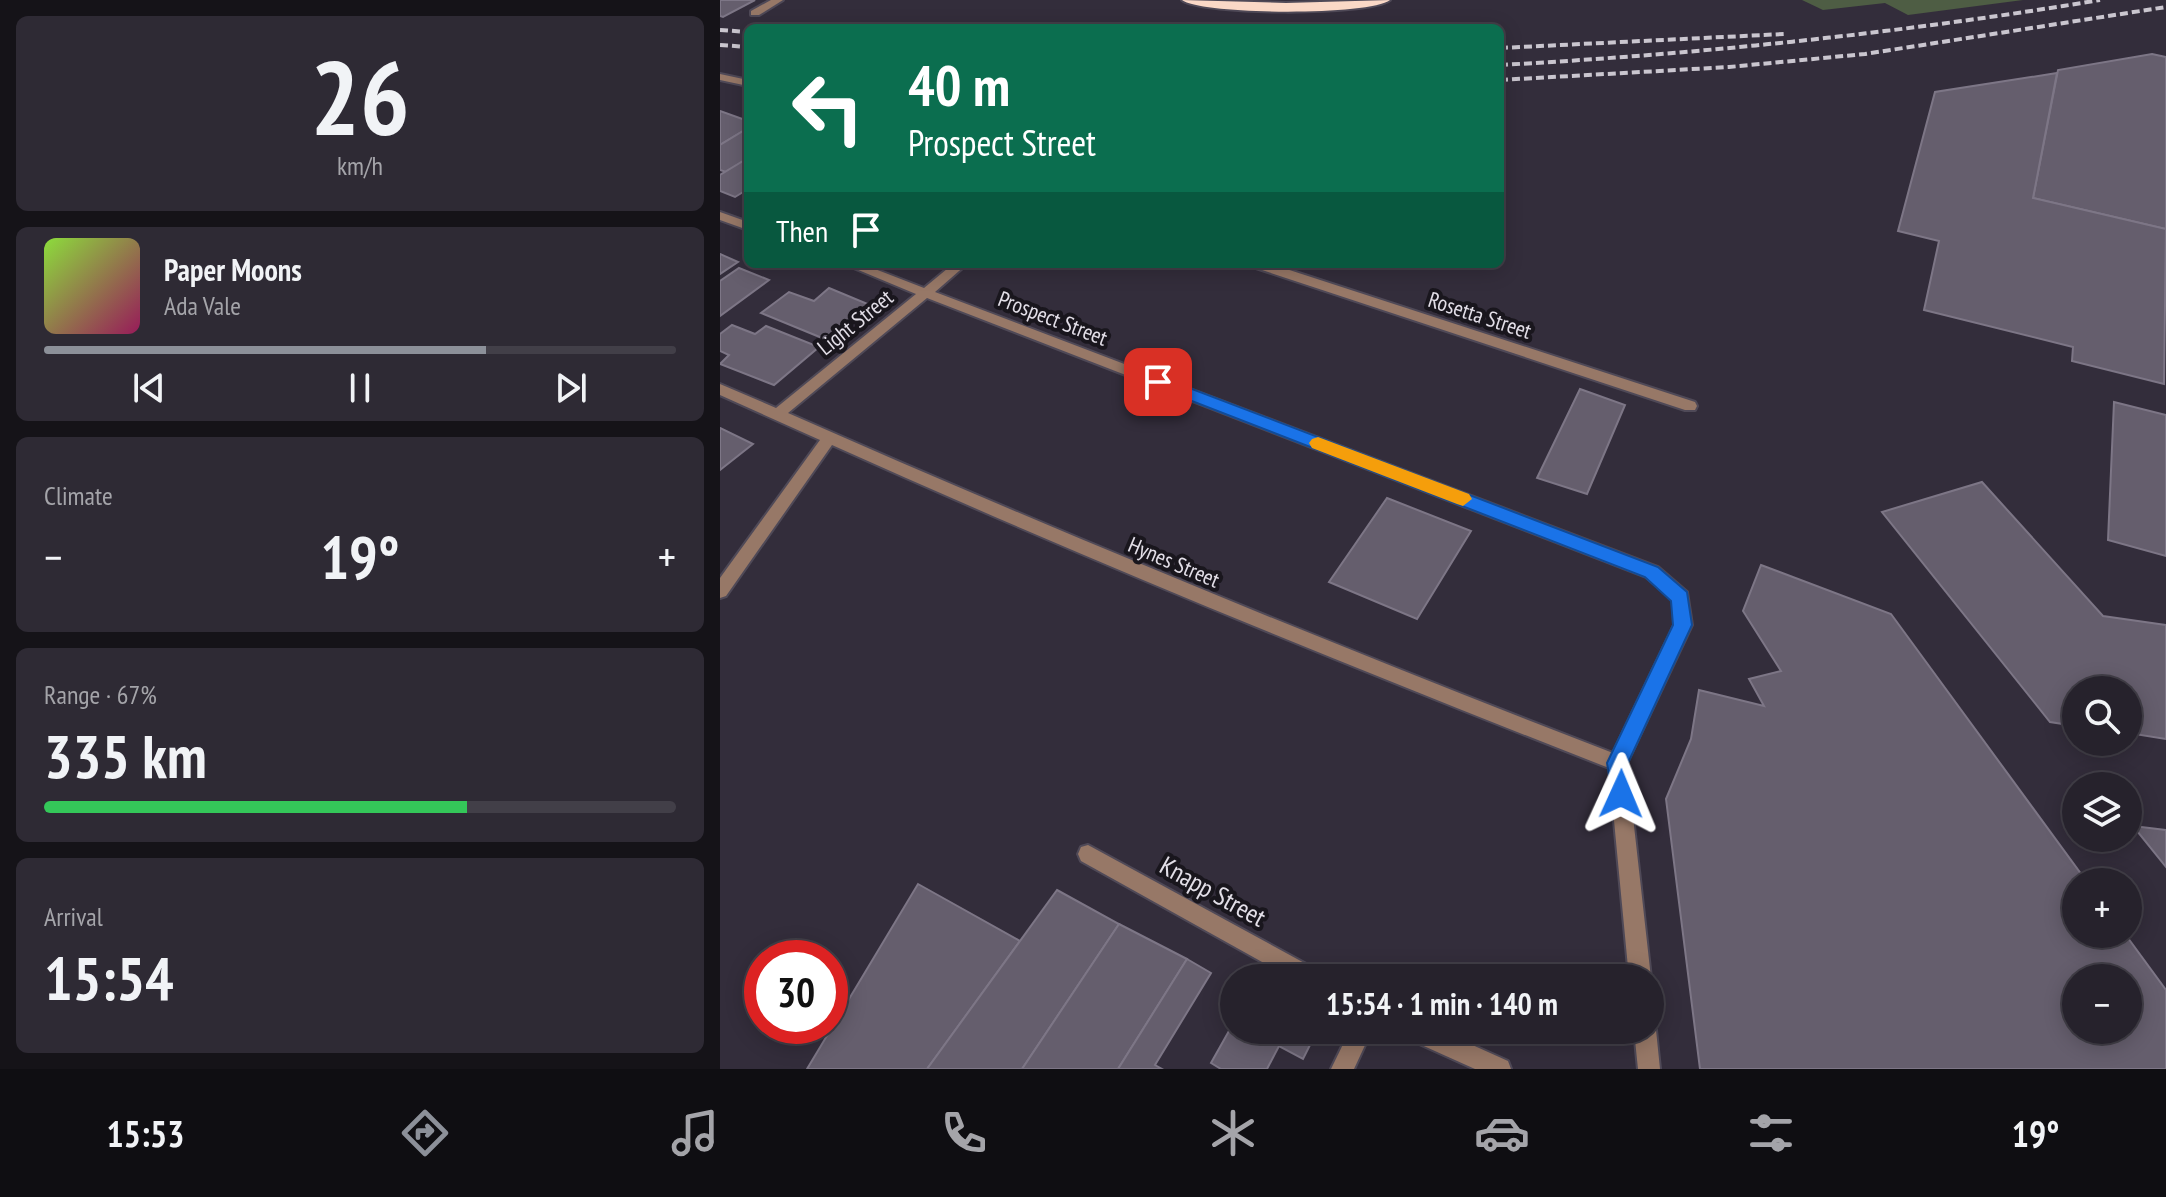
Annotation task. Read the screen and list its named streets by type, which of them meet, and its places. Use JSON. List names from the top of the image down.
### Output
{
  "streets": {
    "street": [
      "Rosetta Street",
      "Prospect Street",
      "Light Street",
      "Hynes Street",
      "Knapp Street"
    ]
  },
  "crossings": [
    ["Prospect Street", "Light Street"],
    ["Prospect Street", "Hynes Street"],
    ["Light Street", "Hynes Street"]
  ],
  "page": {
    "tile": [
      ["26", "km/h"],
      "Climate",
      ["Range · 67%", "335 km"],
      ["Arrival", "15:54"]
    ],
    "turn": ["40 m", "Prospect Street"],
    "then": "Then",
    "song": ["Paper Moons", "Ada Vale"],
    "heat": ["−", "19°", "+"],
    "map_buttons": ["+", "−"],
    "limit": "30",
    "trip": "15:54 · 1 min · 140 m",
    "tabs": ["15:53", "19°"]
  }
}
